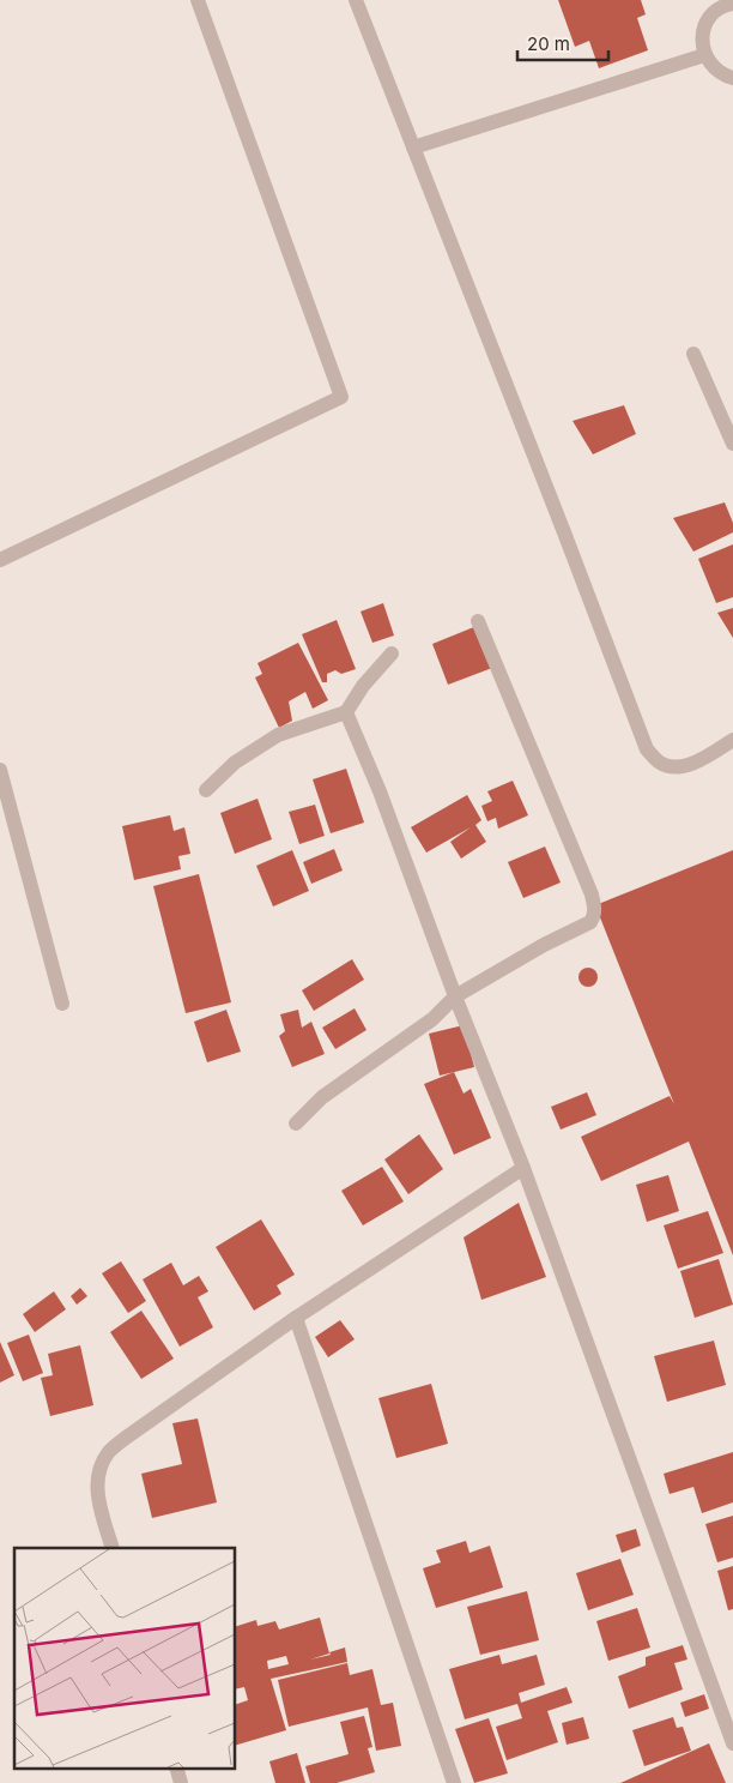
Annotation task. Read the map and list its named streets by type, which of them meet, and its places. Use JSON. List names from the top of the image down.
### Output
{
  "scale_bar": "20 m"
}
